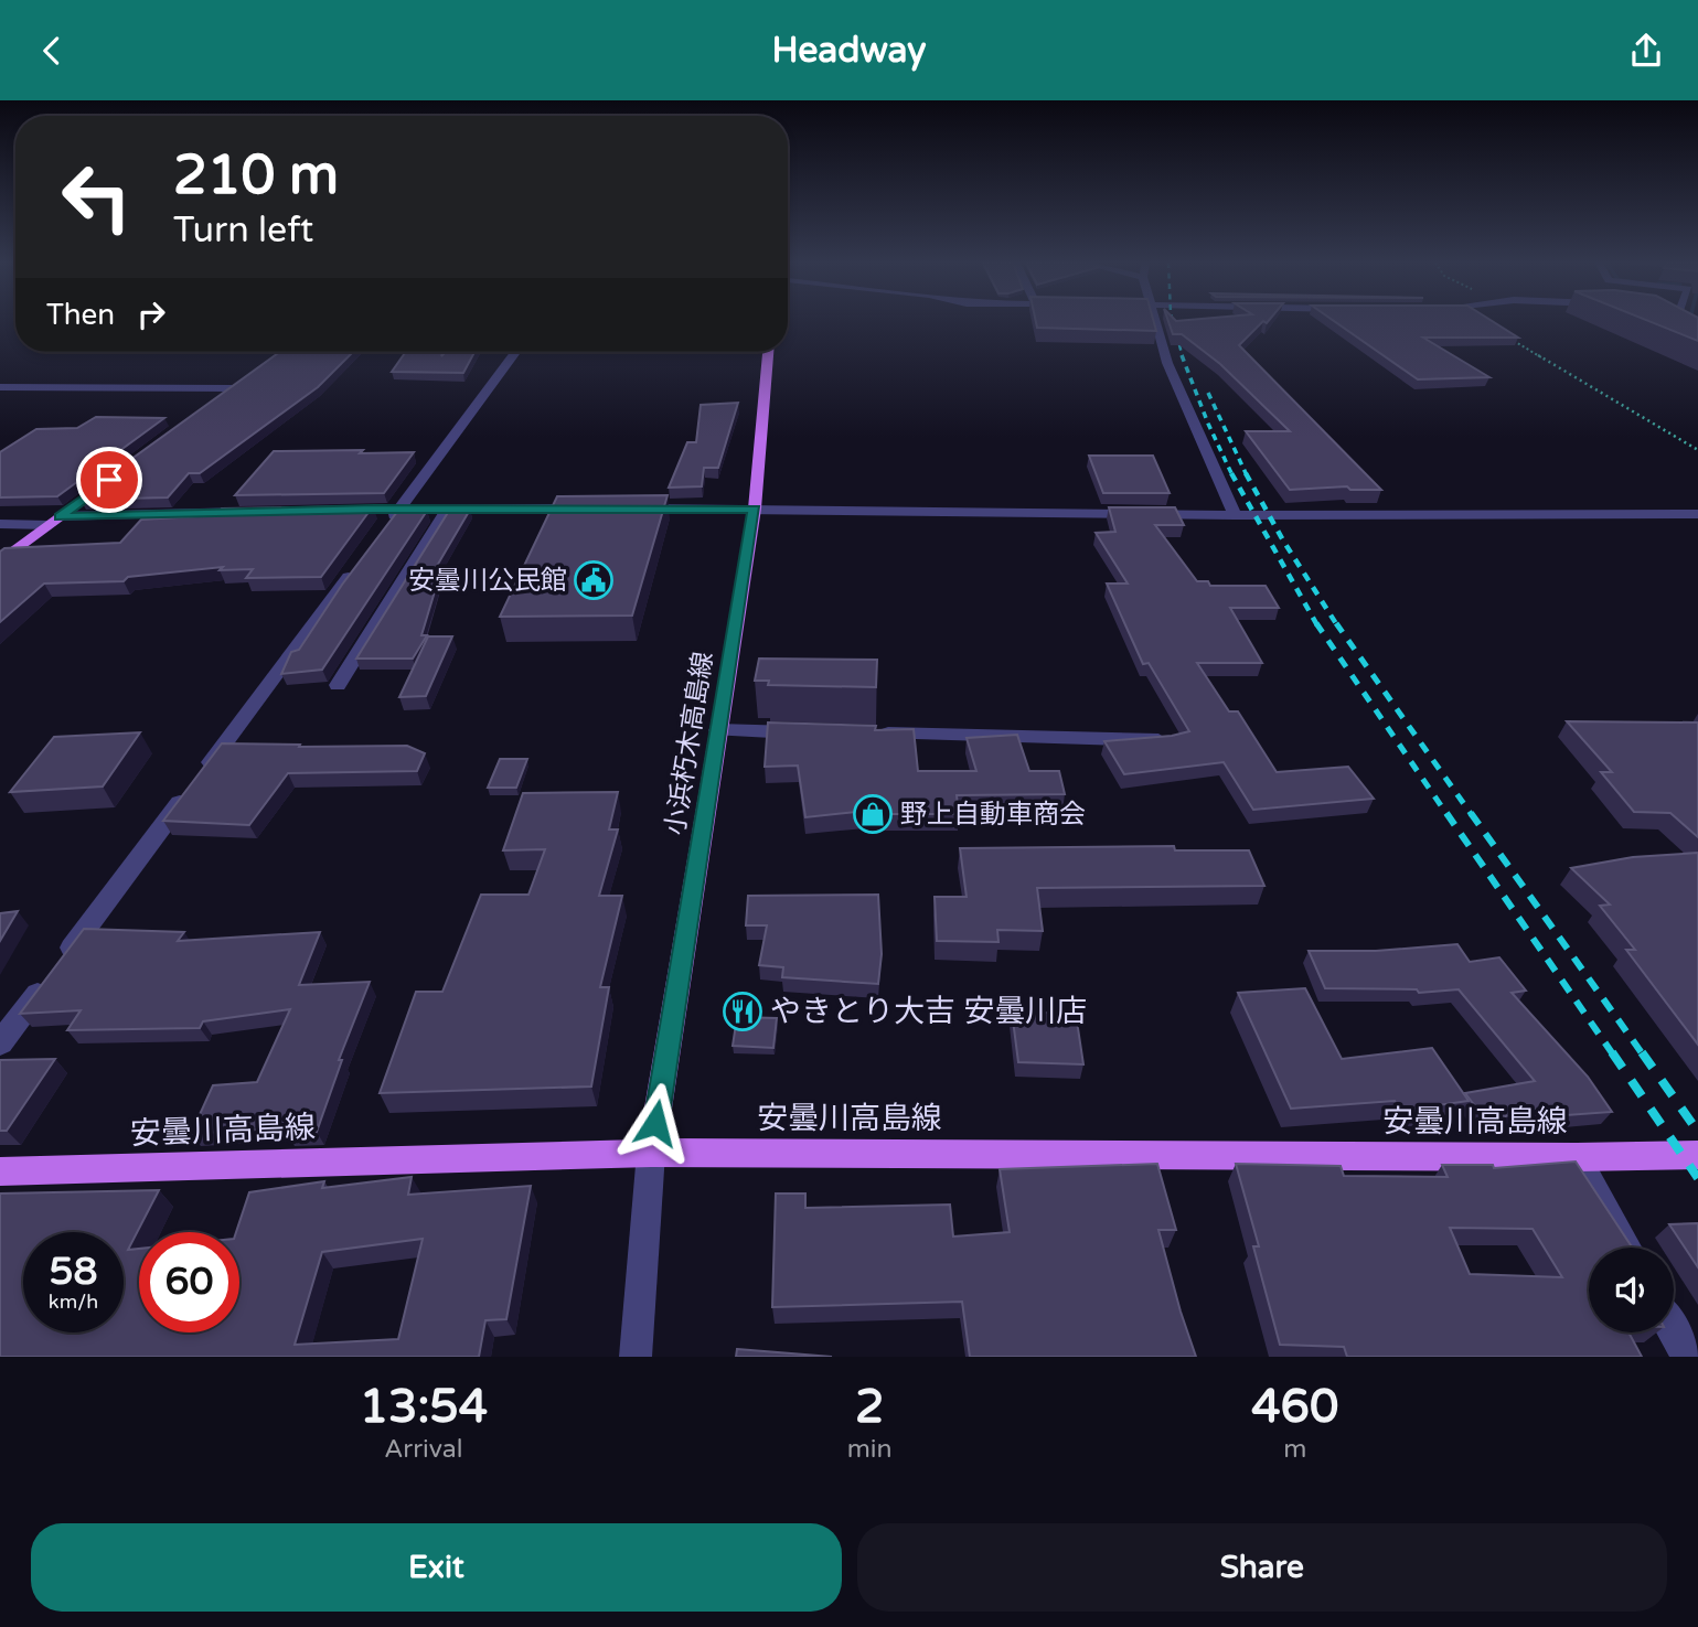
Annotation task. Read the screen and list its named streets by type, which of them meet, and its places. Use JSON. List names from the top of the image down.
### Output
{
  "streets": {
    "main road": ["小浜朽木高島線", "安曇川高島線"]
  },
  "crossings": [
    ["小浜朽木高島線", "安曇川高島線"]
  ],
  "places": {
    "public building": ["安曇川公民館"],
    "shop": ["野上自動車商会"],
    "restaurant": ["やきとり大吉 安曇川店"]
  },
  "page": {
    "header": "Headway",
    "turn": ["210 m", "Turn left"],
    "then": "Then",
    "speed": "58 km/h",
    "limit": "60",
    "eta": [
      "13:54",
      "Arrival",
      "2",
      "min",
      "460",
      "m"
    ],
    "buttons": ["Exit", "Share"]
  }
}
